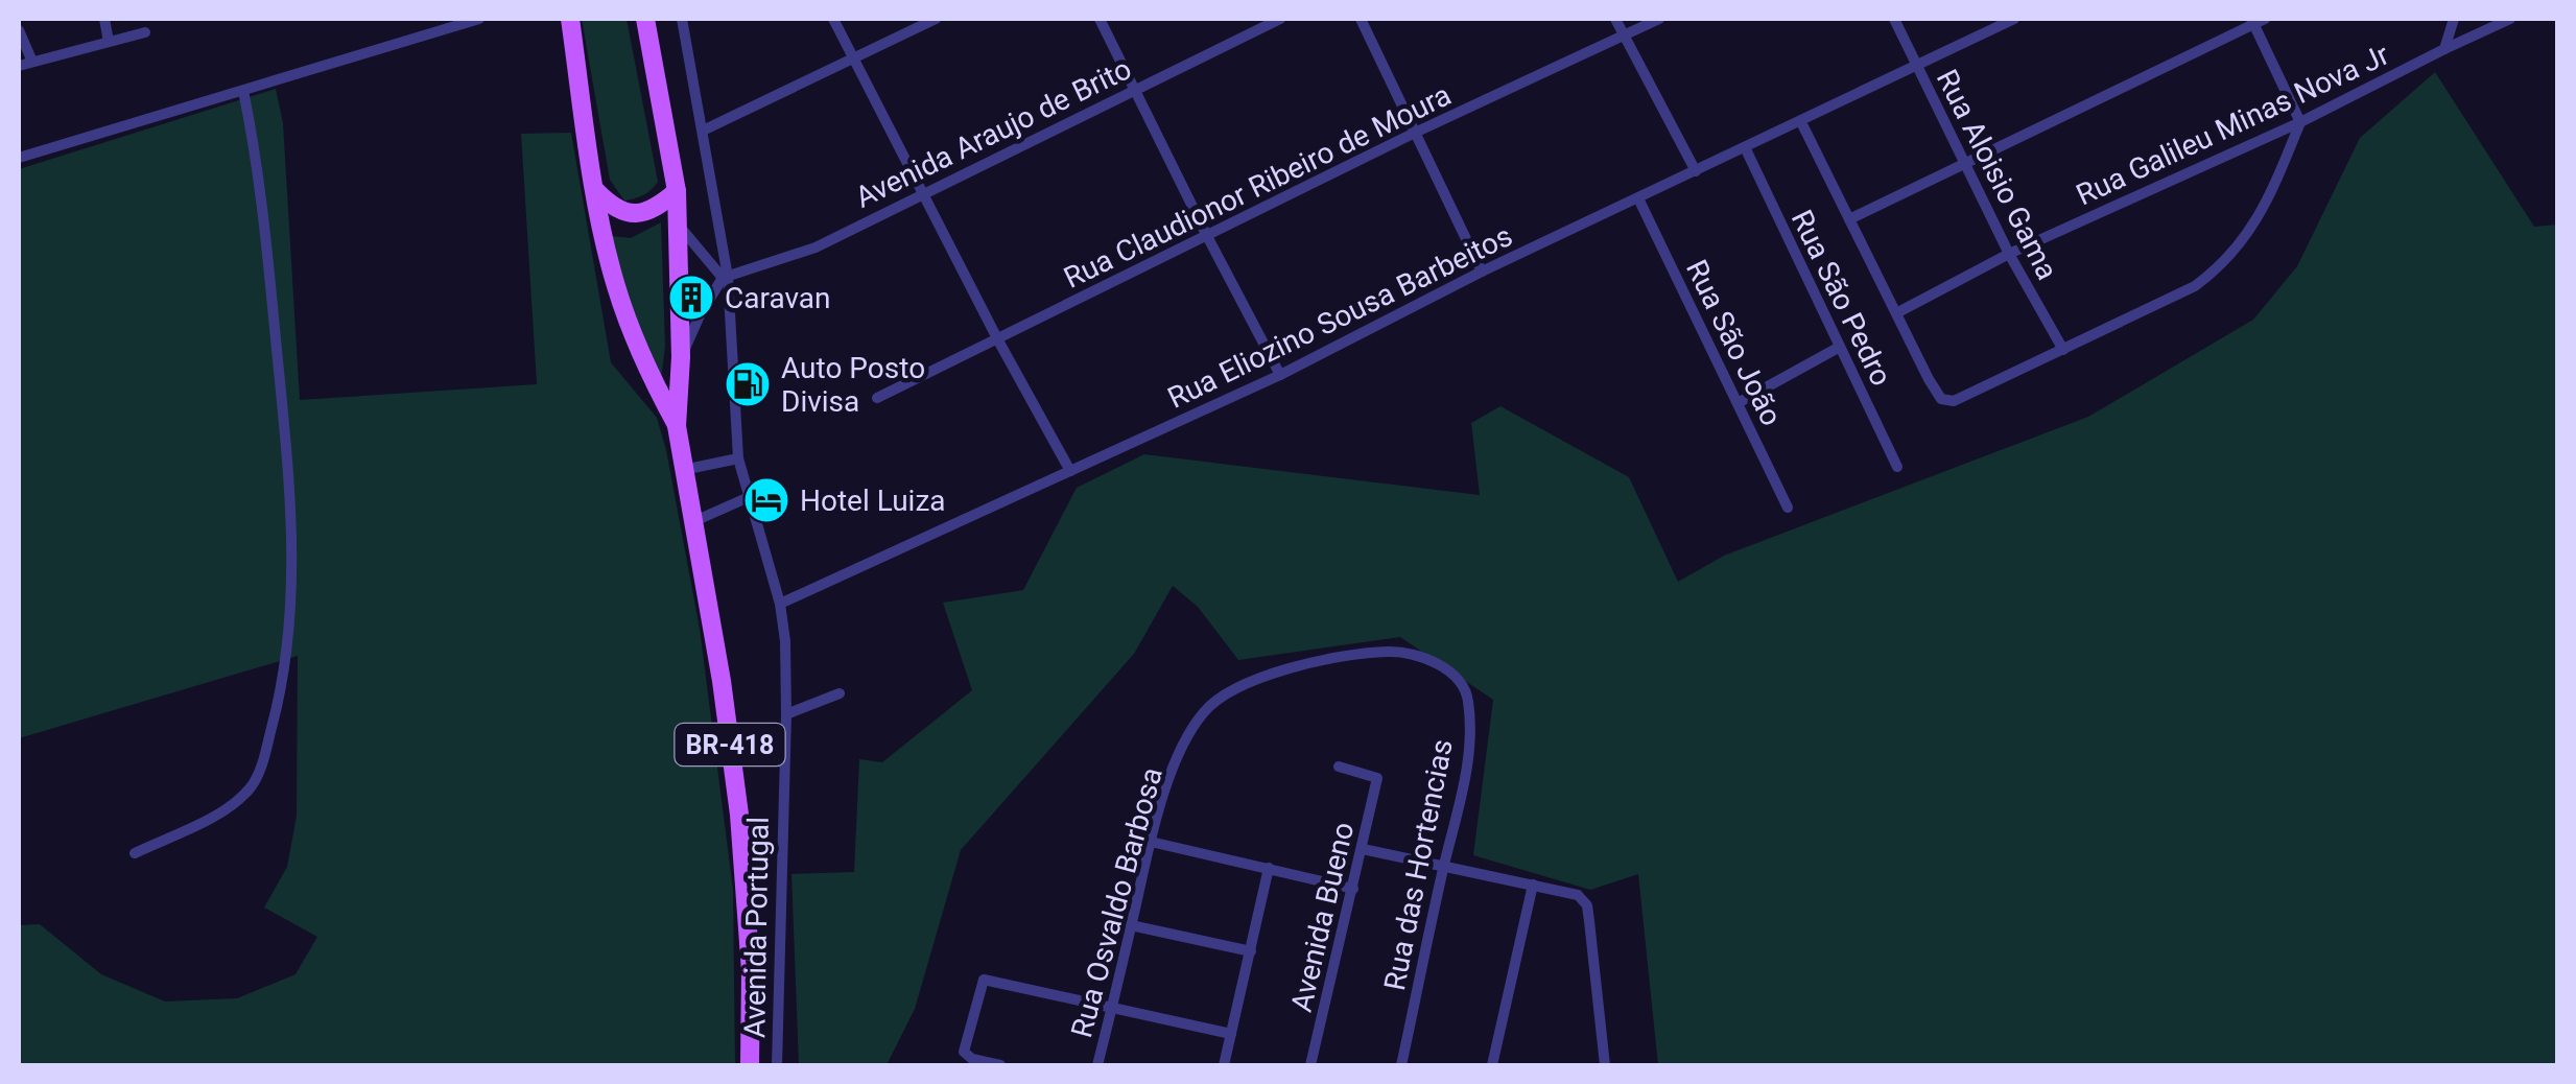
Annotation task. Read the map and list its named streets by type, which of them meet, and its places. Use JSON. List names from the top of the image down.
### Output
{
  "streets": {
    "main road": ["BR-418"],
    "street": [
      "Rua Galileu Minas Nova Jr",
      "Avenida Araujo de Brito",
      "Rua Aloisio Gama",
      "Rua Claudionor Ribeiro de Moura",
      "Rua São Pedro",
      "Rua Eliozino Sousa Barbeitos",
      "Rua São João",
      "Rua das Hortencias",
      "Rua Osvaldo Barbosa",
      "Avenida Bueno",
      "Avenida Portugal"
    ]
  },
  "crossings": [
    ["Rua Galileu Minas Nova Jr", "Rua Aloisio Gama"],
    ["Avenida Araujo de Brito", "Avenida Portugal"],
    ["Rua Aloisio Gama", "Rua Eliozino Sousa Barbeitos"],
    ["Rua São Pedro", "Rua Eliozino Sousa Barbeitos"],
    ["Rua Eliozino Sousa Barbeitos", "Rua São João"],
    ["Rua Eliozino Sousa Barbeitos", "Avenida Portugal"],
    ["Rua das Hortencias", "Rua Osvaldo Barbosa"]
  ],
  "places": {
    "building": ["Caravan"],
    "fuel station": ["Auto Posto Divisa"],
    "hotel": ["Hotel Luiza"]
  }
}
